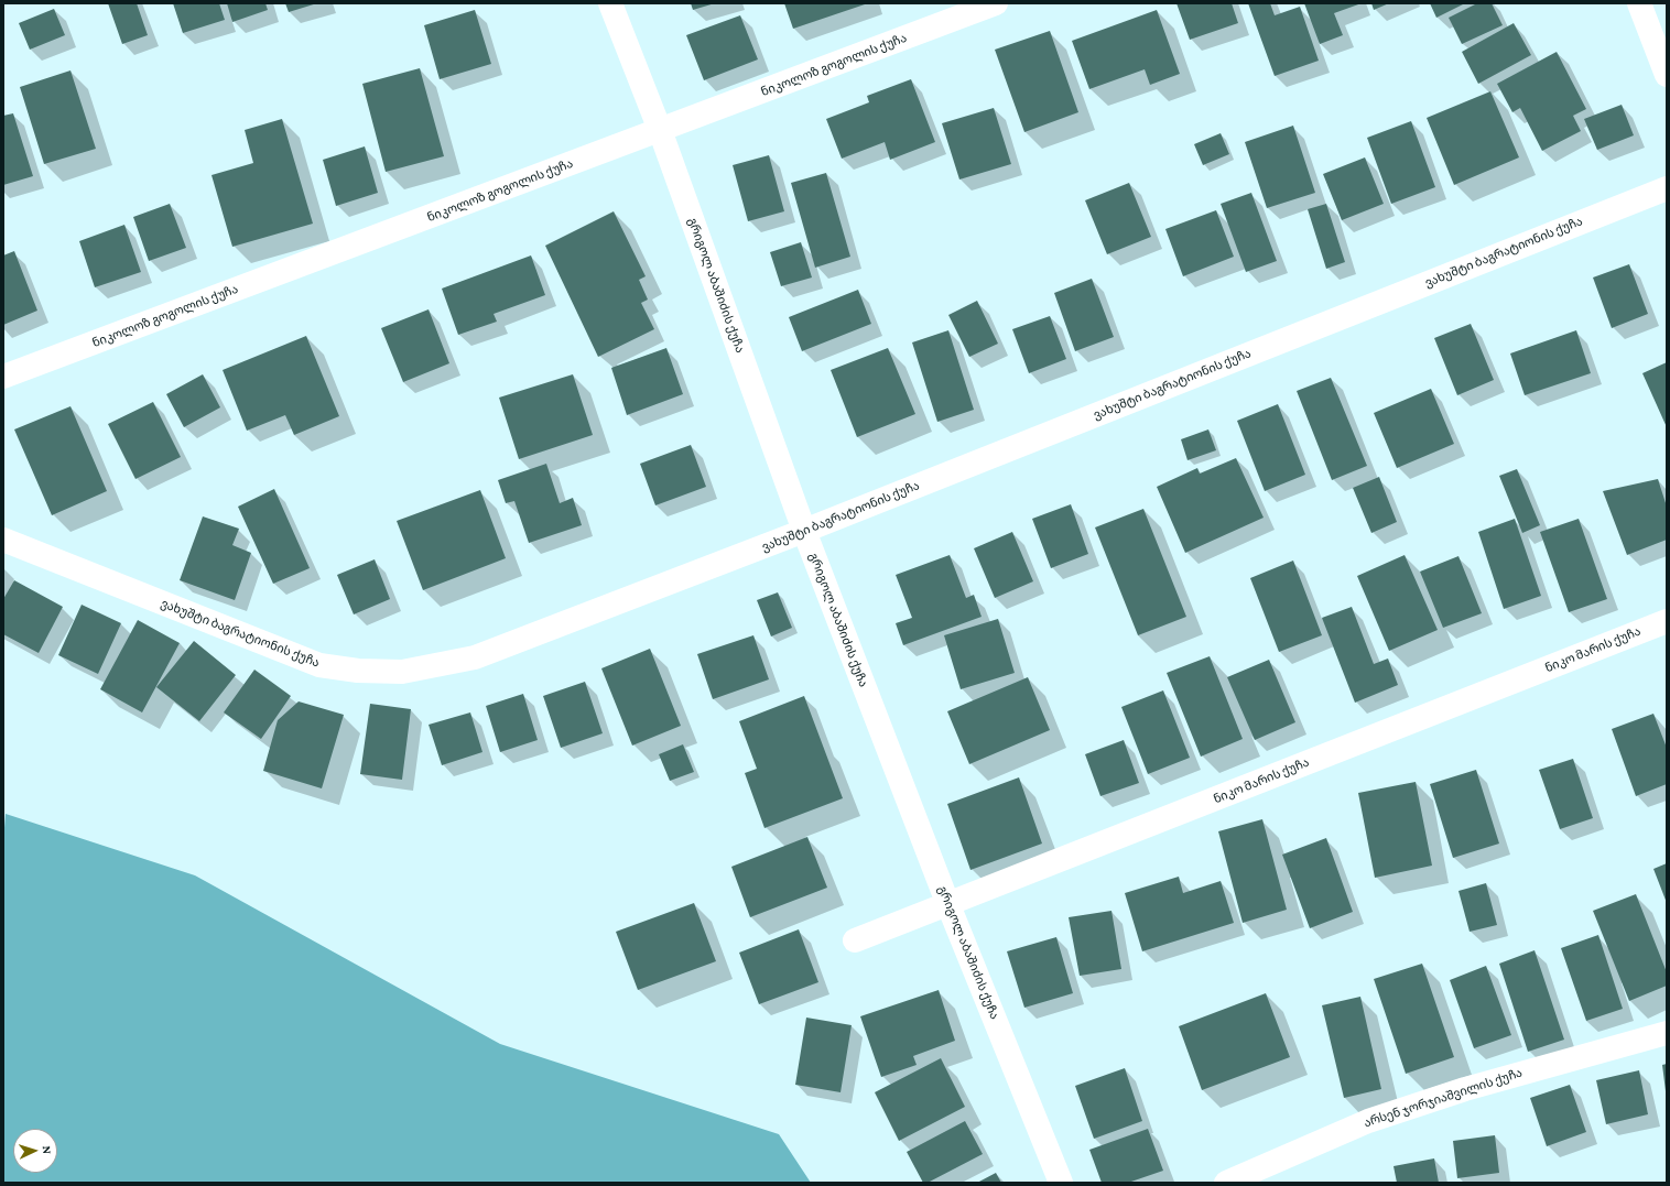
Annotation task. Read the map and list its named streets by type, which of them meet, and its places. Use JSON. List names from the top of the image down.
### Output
{
  "streets": {
    "street": [
      "ნიკოლოზ გოგოლის ქუჩა",
      "ვახუშტი ბაგრატიონის ქუჩა",
      "გრიგოლ აბაშიძის ქუჩა",
      "ნიკო მარის ქუჩა",
      "არსენ ჯორჯიაშვილის ქუჩა"
    ]
  },
  "crossings": [
    ["ნიკოლოზ გოგოლის ქუჩა", "გრიგოლ აბაშიძის ქუჩა"],
    ["ვახუშტი ბაგრატიონის ქუჩა", "გრიგოლ აბაშიძის ქუჩა"],
    ["გრიგოლ აბაშიძის ქუჩა", "ნიკო მარის ქუჩა"]
  ],
  "north": "right"
}
